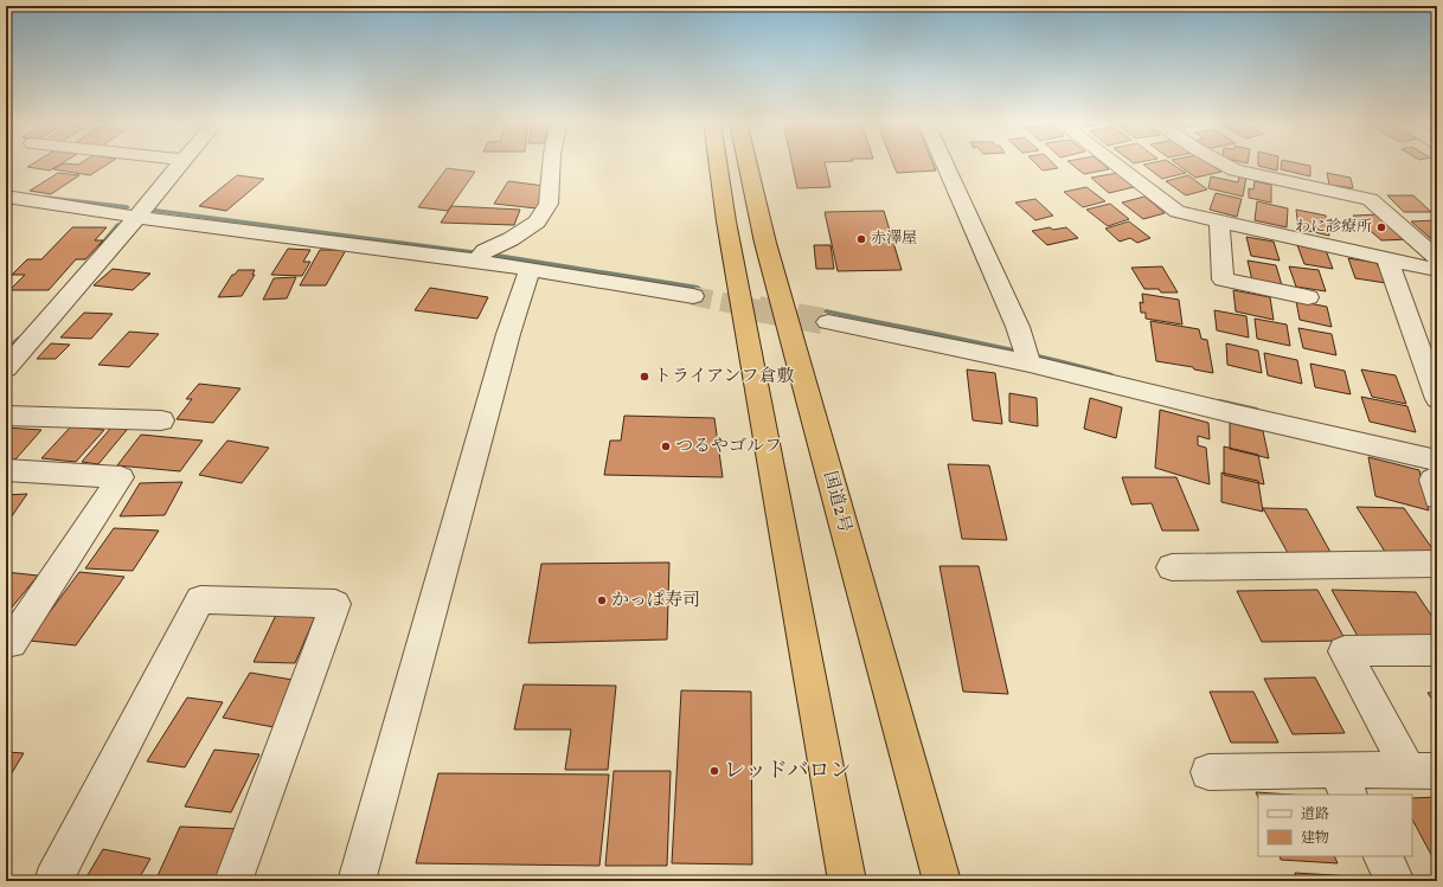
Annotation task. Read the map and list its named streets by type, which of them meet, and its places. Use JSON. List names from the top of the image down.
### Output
{
  "streets": {
    "highway": ["国道2号"]
  },
  "places": [
    "わに診療所",
    "赤澤屋",
    "トライアンフ倉敷",
    "つるやゴルフ",
    "かっぱ寿司",
    "レッドバロン"
  ],
  "legend": ["道路", "建物"]
}
